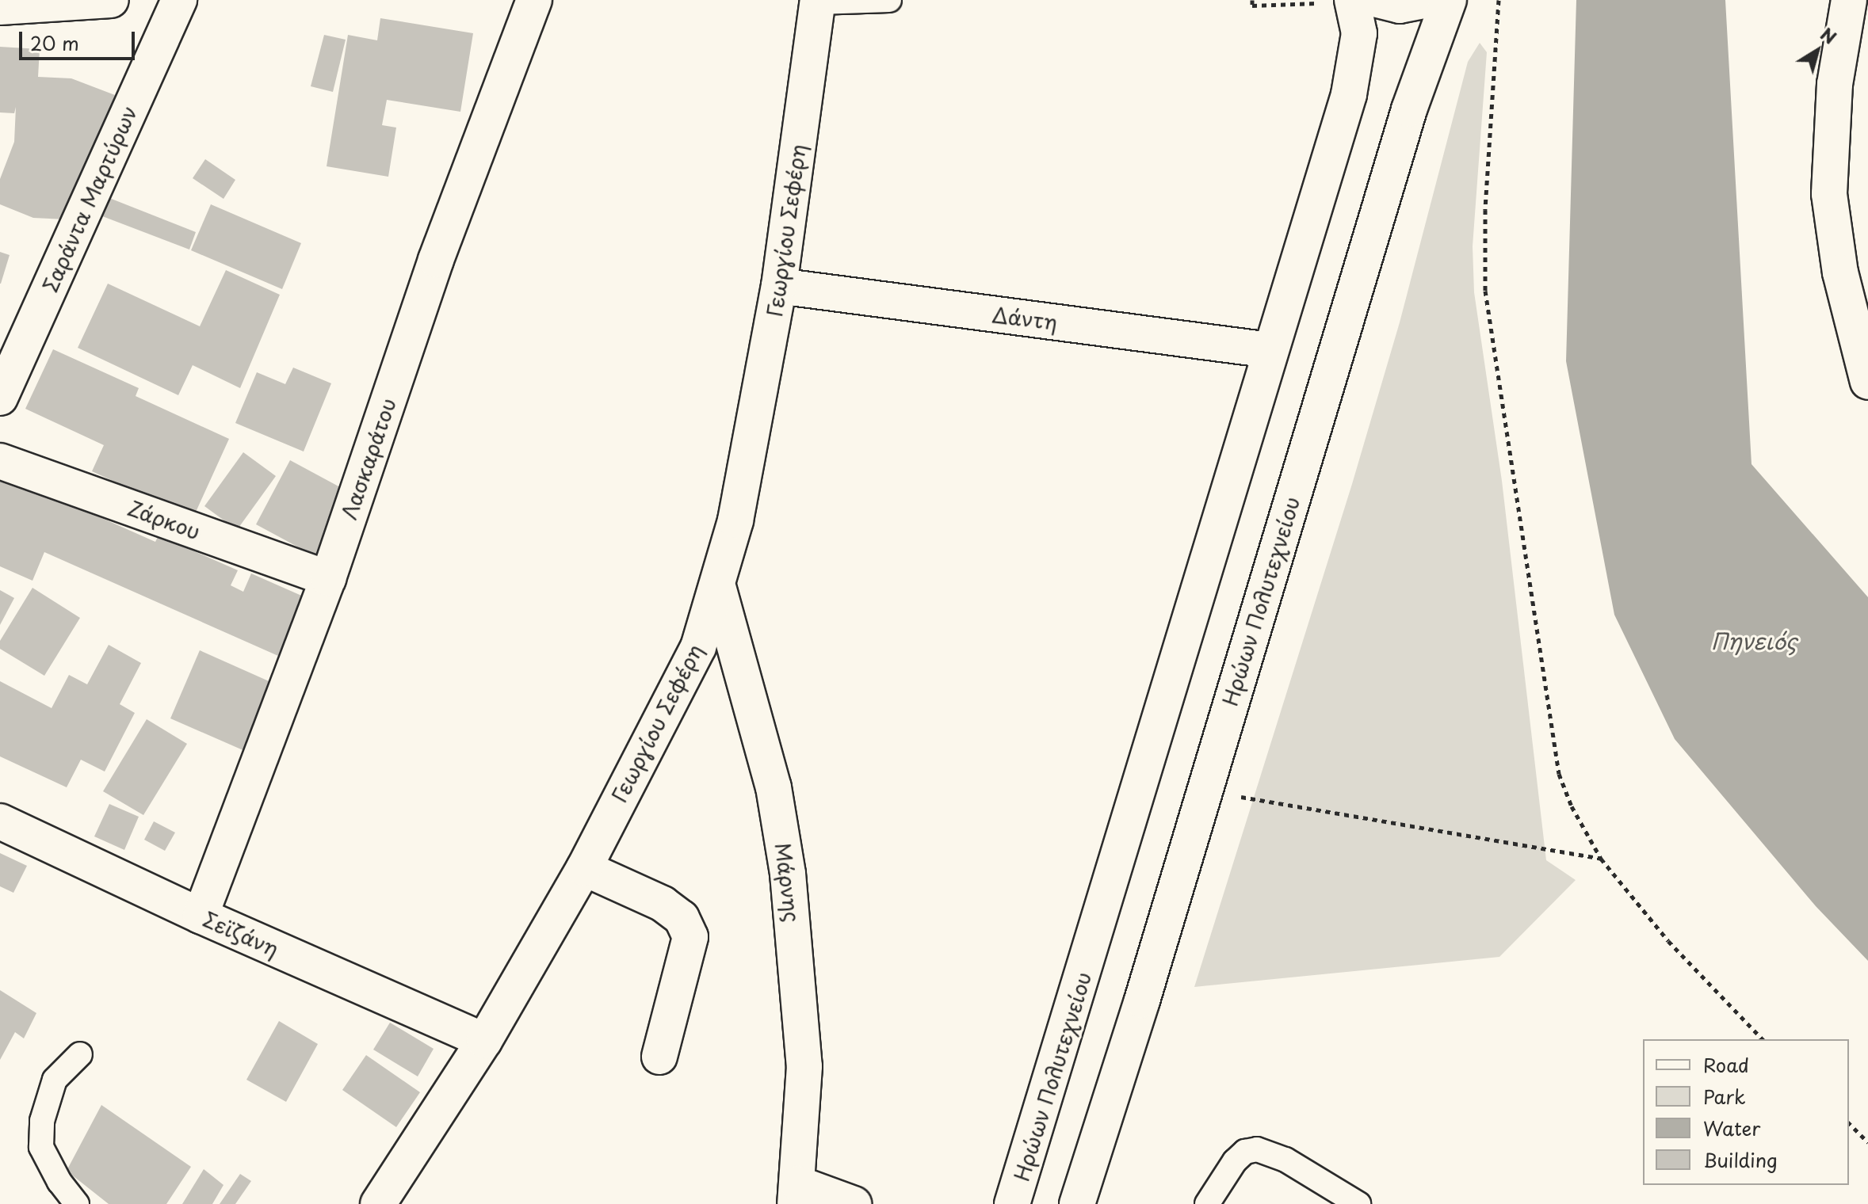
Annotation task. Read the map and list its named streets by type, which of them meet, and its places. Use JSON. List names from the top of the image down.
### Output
{
  "streets": {
    "street": [
      "Σαράντα Μαρτύρων",
      "Γεωργίου Σεφέρη",
      "Δάντη",
      "Λασκαράτου",
      "Ζάρκου",
      "Ηρώων Πολυτεχνείου",
      "Μάρνης",
      "Σεϊζάνη"
    ]
  },
  "crossings": [
    ["Γεωργίου Σεφέρη", "Δάντη"],
    ["Γεωργίου Σεφέρη", "Μάρνης"],
    ["Γεωργίου Σεφέρη", "Σεϊζάνη"],
    ["Δάντη", "Ηρώων Πολυτεχνείου"],
    ["Λασκαράτου", "Ζάρκου"],
    ["Λασκαράτου", "Σεϊζάνη"]
  ],
  "water": ["Πηνειός"],
  "legend": [
    "Road",
    "Park",
    "Water",
    "Building"
  ],
  "scale_bar": "20 m",
  "north": "top right"
}
